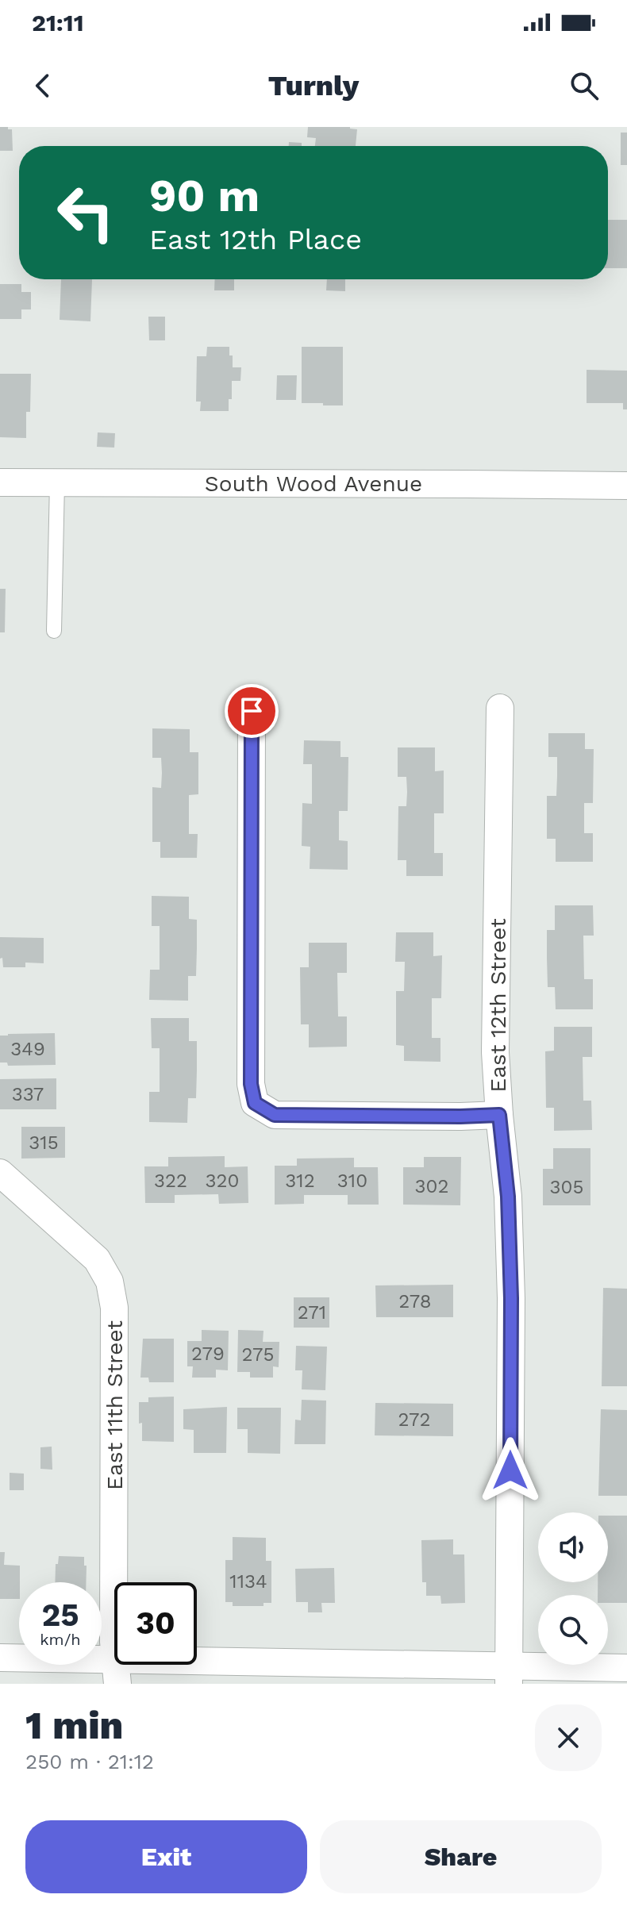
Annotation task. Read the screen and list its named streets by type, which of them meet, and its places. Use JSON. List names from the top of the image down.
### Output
{
  "streets": {
    "street": ["South Wood Avenue", "East 12th Street", "East 11th Street"]
  },
  "house_numbers": [
    "349",
    "337",
    "315",
    "322",
    "320",
    "312",
    "310",
    "302",
    "305",
    "278",
    "271",
    "279",
    "275",
    "272",
    "1134"
  ],
  "page": {
    "status": "21:11",
    "header": "Turnly",
    "turn": ["90 m", "East 12th Place"],
    "speed": "25 km/h",
    "limit": "30",
    "heading": ["1 min", "250 m · 21:12"],
    "buttons": ["Exit", "Share"]
  }
}
